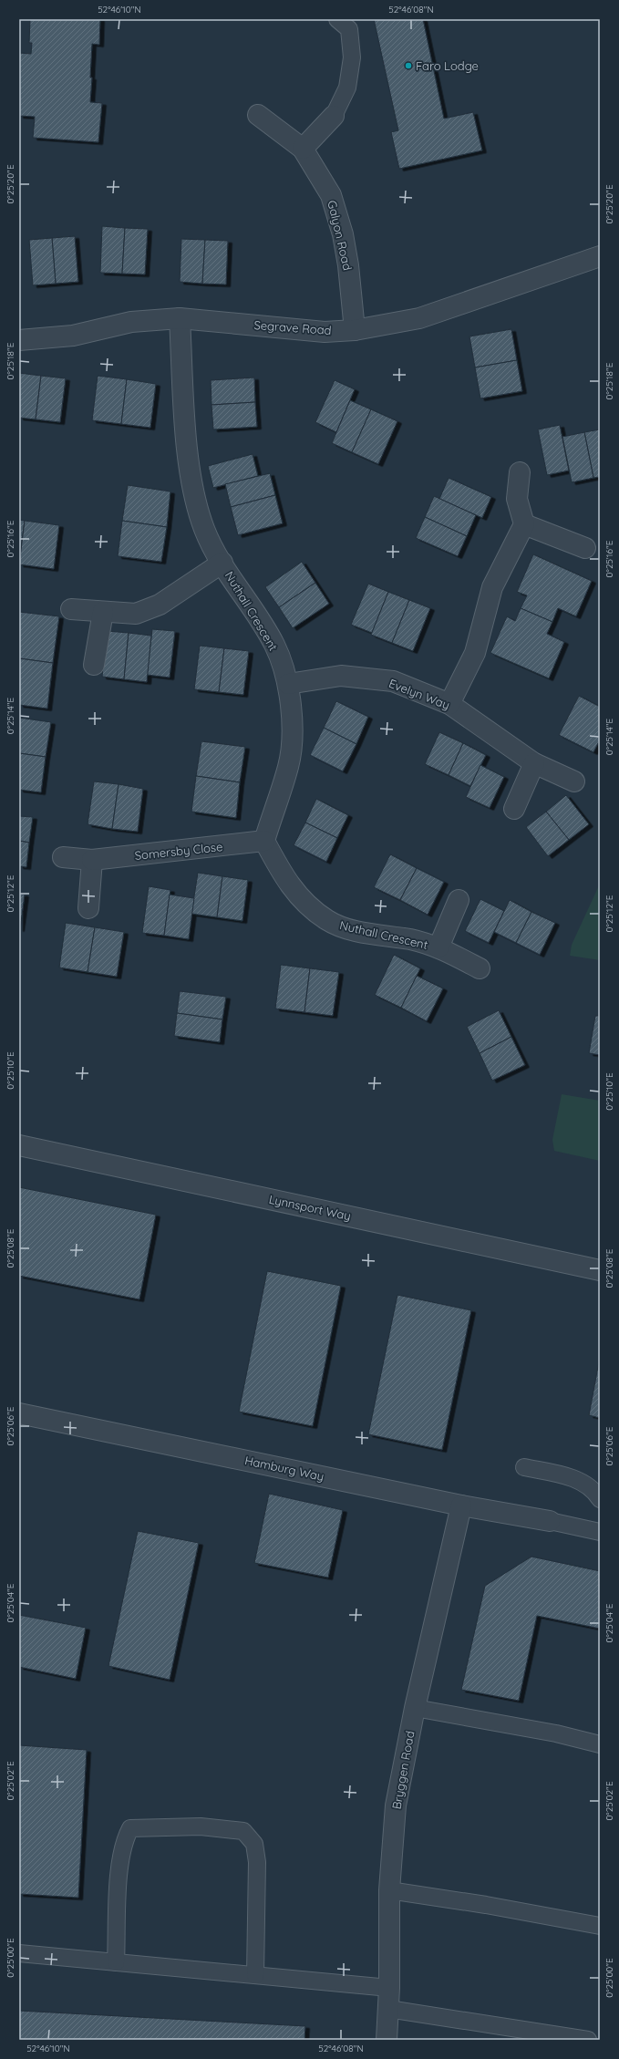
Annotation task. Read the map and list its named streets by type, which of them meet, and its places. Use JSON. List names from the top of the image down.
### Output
{
  "streets": {
    "street": [
      "Galyon Road",
      "Segrave Road",
      "Nuthall Crescent",
      "Evelyn Way",
      "Somersby Close",
      "Lynnsport Way",
      "Hamburg Way",
      "Bryggen Road"
    ]
  },
  "crossings": [
    ["Galyon Road", "Segrave Road"],
    ["Segrave Road", "Nuthall Crescent"],
    ["Nuthall Crescent", "Evelyn Way"],
    ["Nuthall Crescent", "Somersby Close"],
    ["Hamburg Way", "Bryggen Road"]
  ],
  "places": ["Faro Lodge"],
  "coordinates": [
    "52°46'10\"N",
    "52°46'08\"N",
    "0°25'20\"E",
    "0°25'18\"E",
    "0°25'16\"E",
    "0°25'14\"E",
    "0°25'12\"E",
    "0°25'10\"E",
    "0°25'08\"E",
    "0°25'06\"E",
    "0°25'04\"E",
    "0°25'02\"E",
    "0°25'00\"E"
  ]
}
